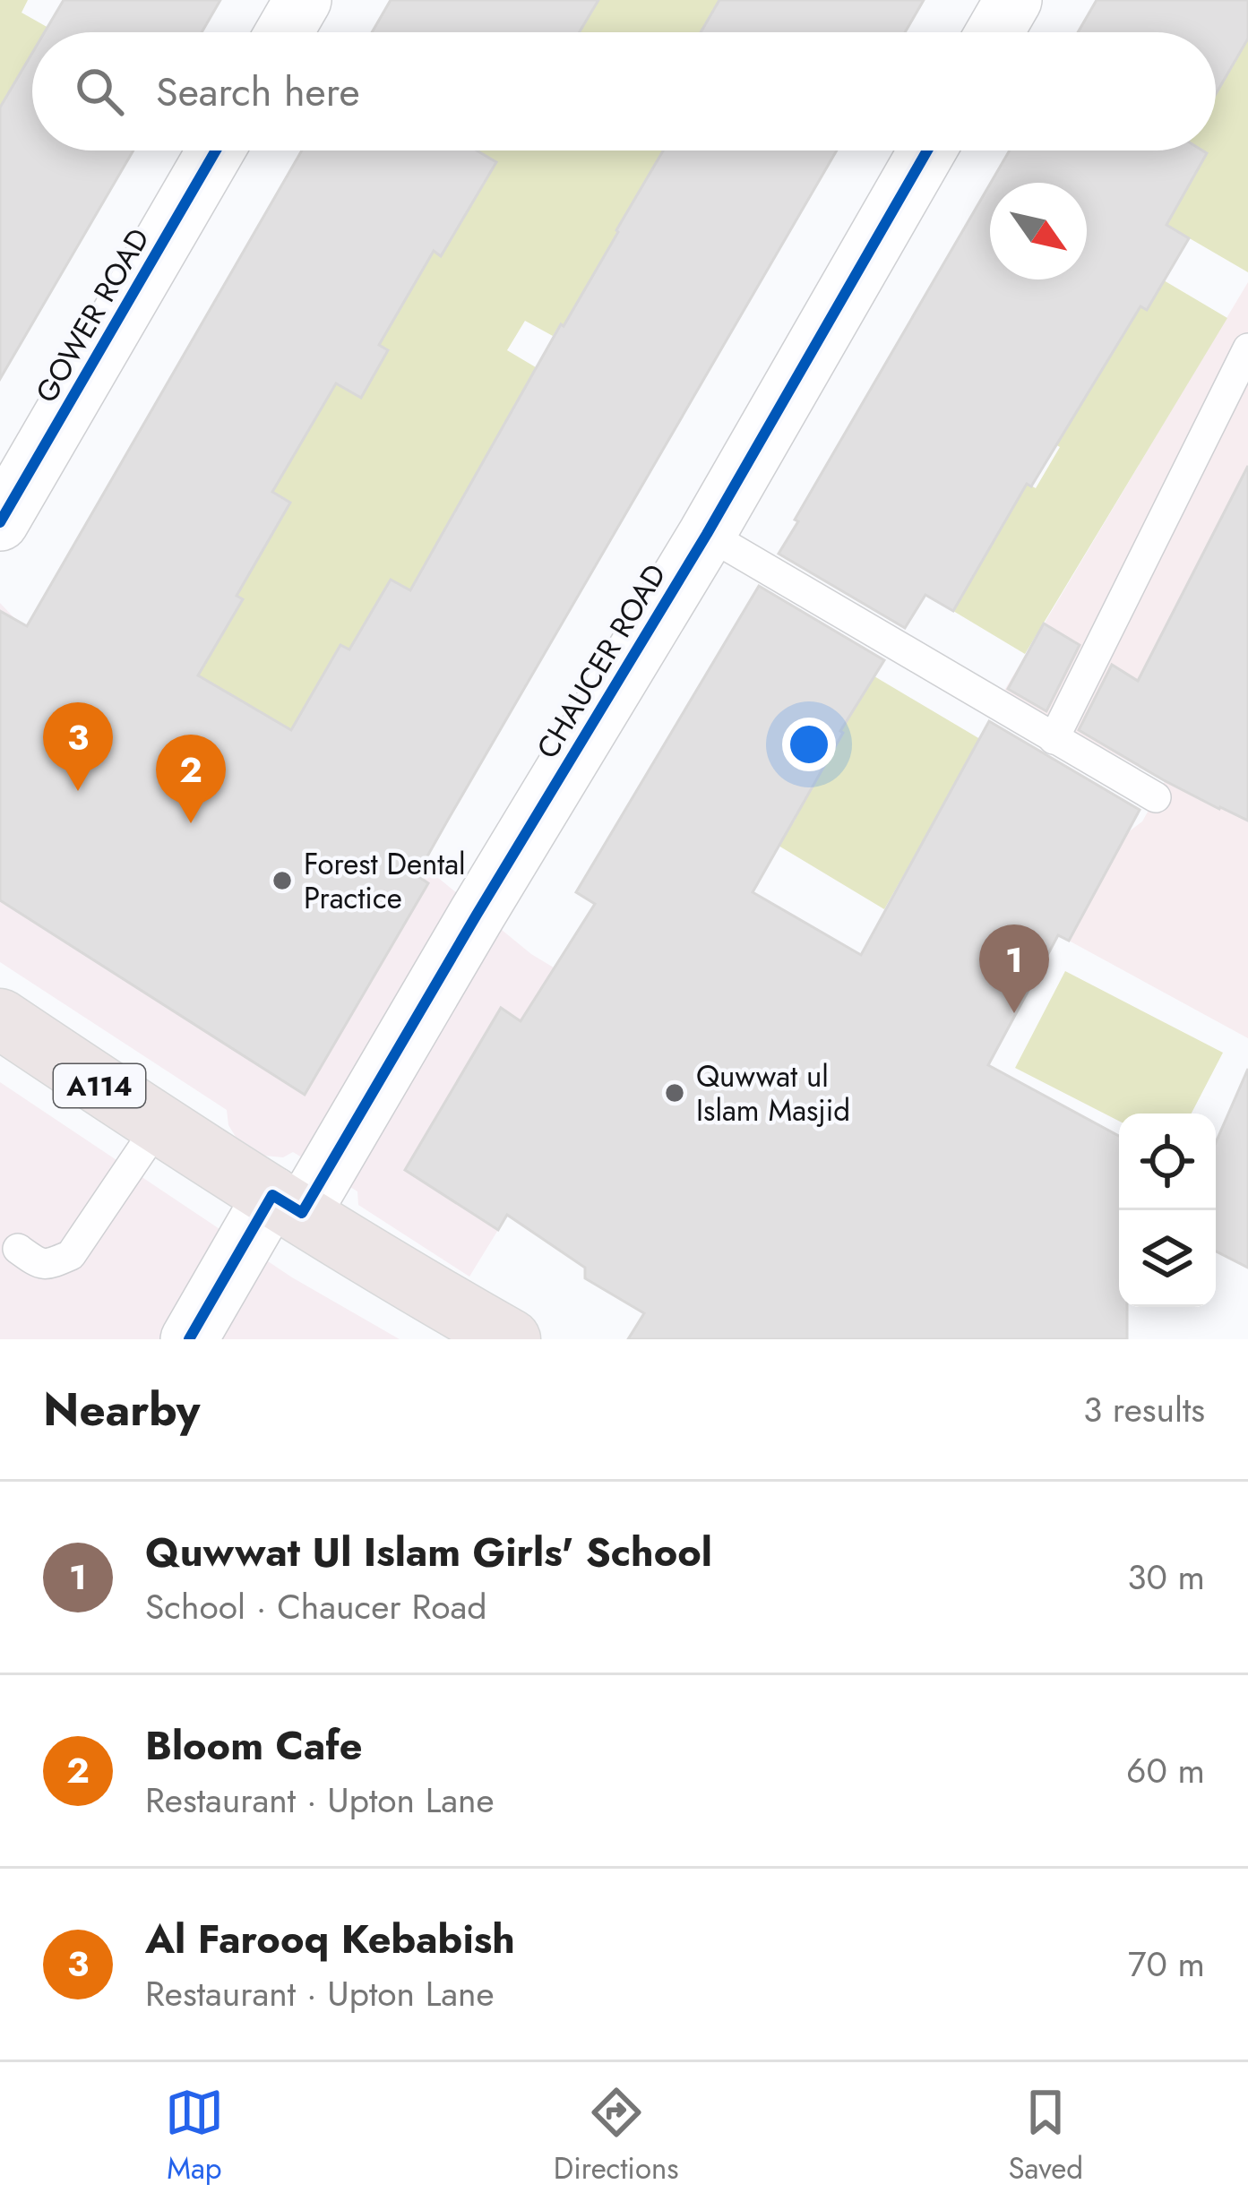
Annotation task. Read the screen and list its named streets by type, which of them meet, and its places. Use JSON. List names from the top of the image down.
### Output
{
  "streets": {
    "main road": ["A114"],
    "street": ["GOWER ROAD", "CHAUCER ROAD"]
  },
  "crossings": [
    ["CHAUCER ROAD", "A114"]
  ],
  "places": ["Forest Dental Practice", "Quwwat ul Islam Masjid"],
  "north": "bottom right",
  "page": {
    "search": "Search here",
    "pins": ["3", "2", "1"],
    "heading": ["Nearby", "3 results"],
    "list": [
      {
        "mark": "1",
        "name": "Quwwat Ul Islam Girls' School",
        "note": "School · Chaucer Road",
        "value": "30 m"
      },
      {
        "mark": "2",
        "name": "Bloom Cafe",
        "note": "Restaurant · Upton Lane",
        "value": "60 m"
      },
      {
        "mark": "3",
        "name": "Al Farooq Kebabish",
        "note": "Restaurant · Upton Lane",
        "value": "70 m"
      }
    ],
    "nav": ["Map", "Directions", "Saved"]
  }
}
